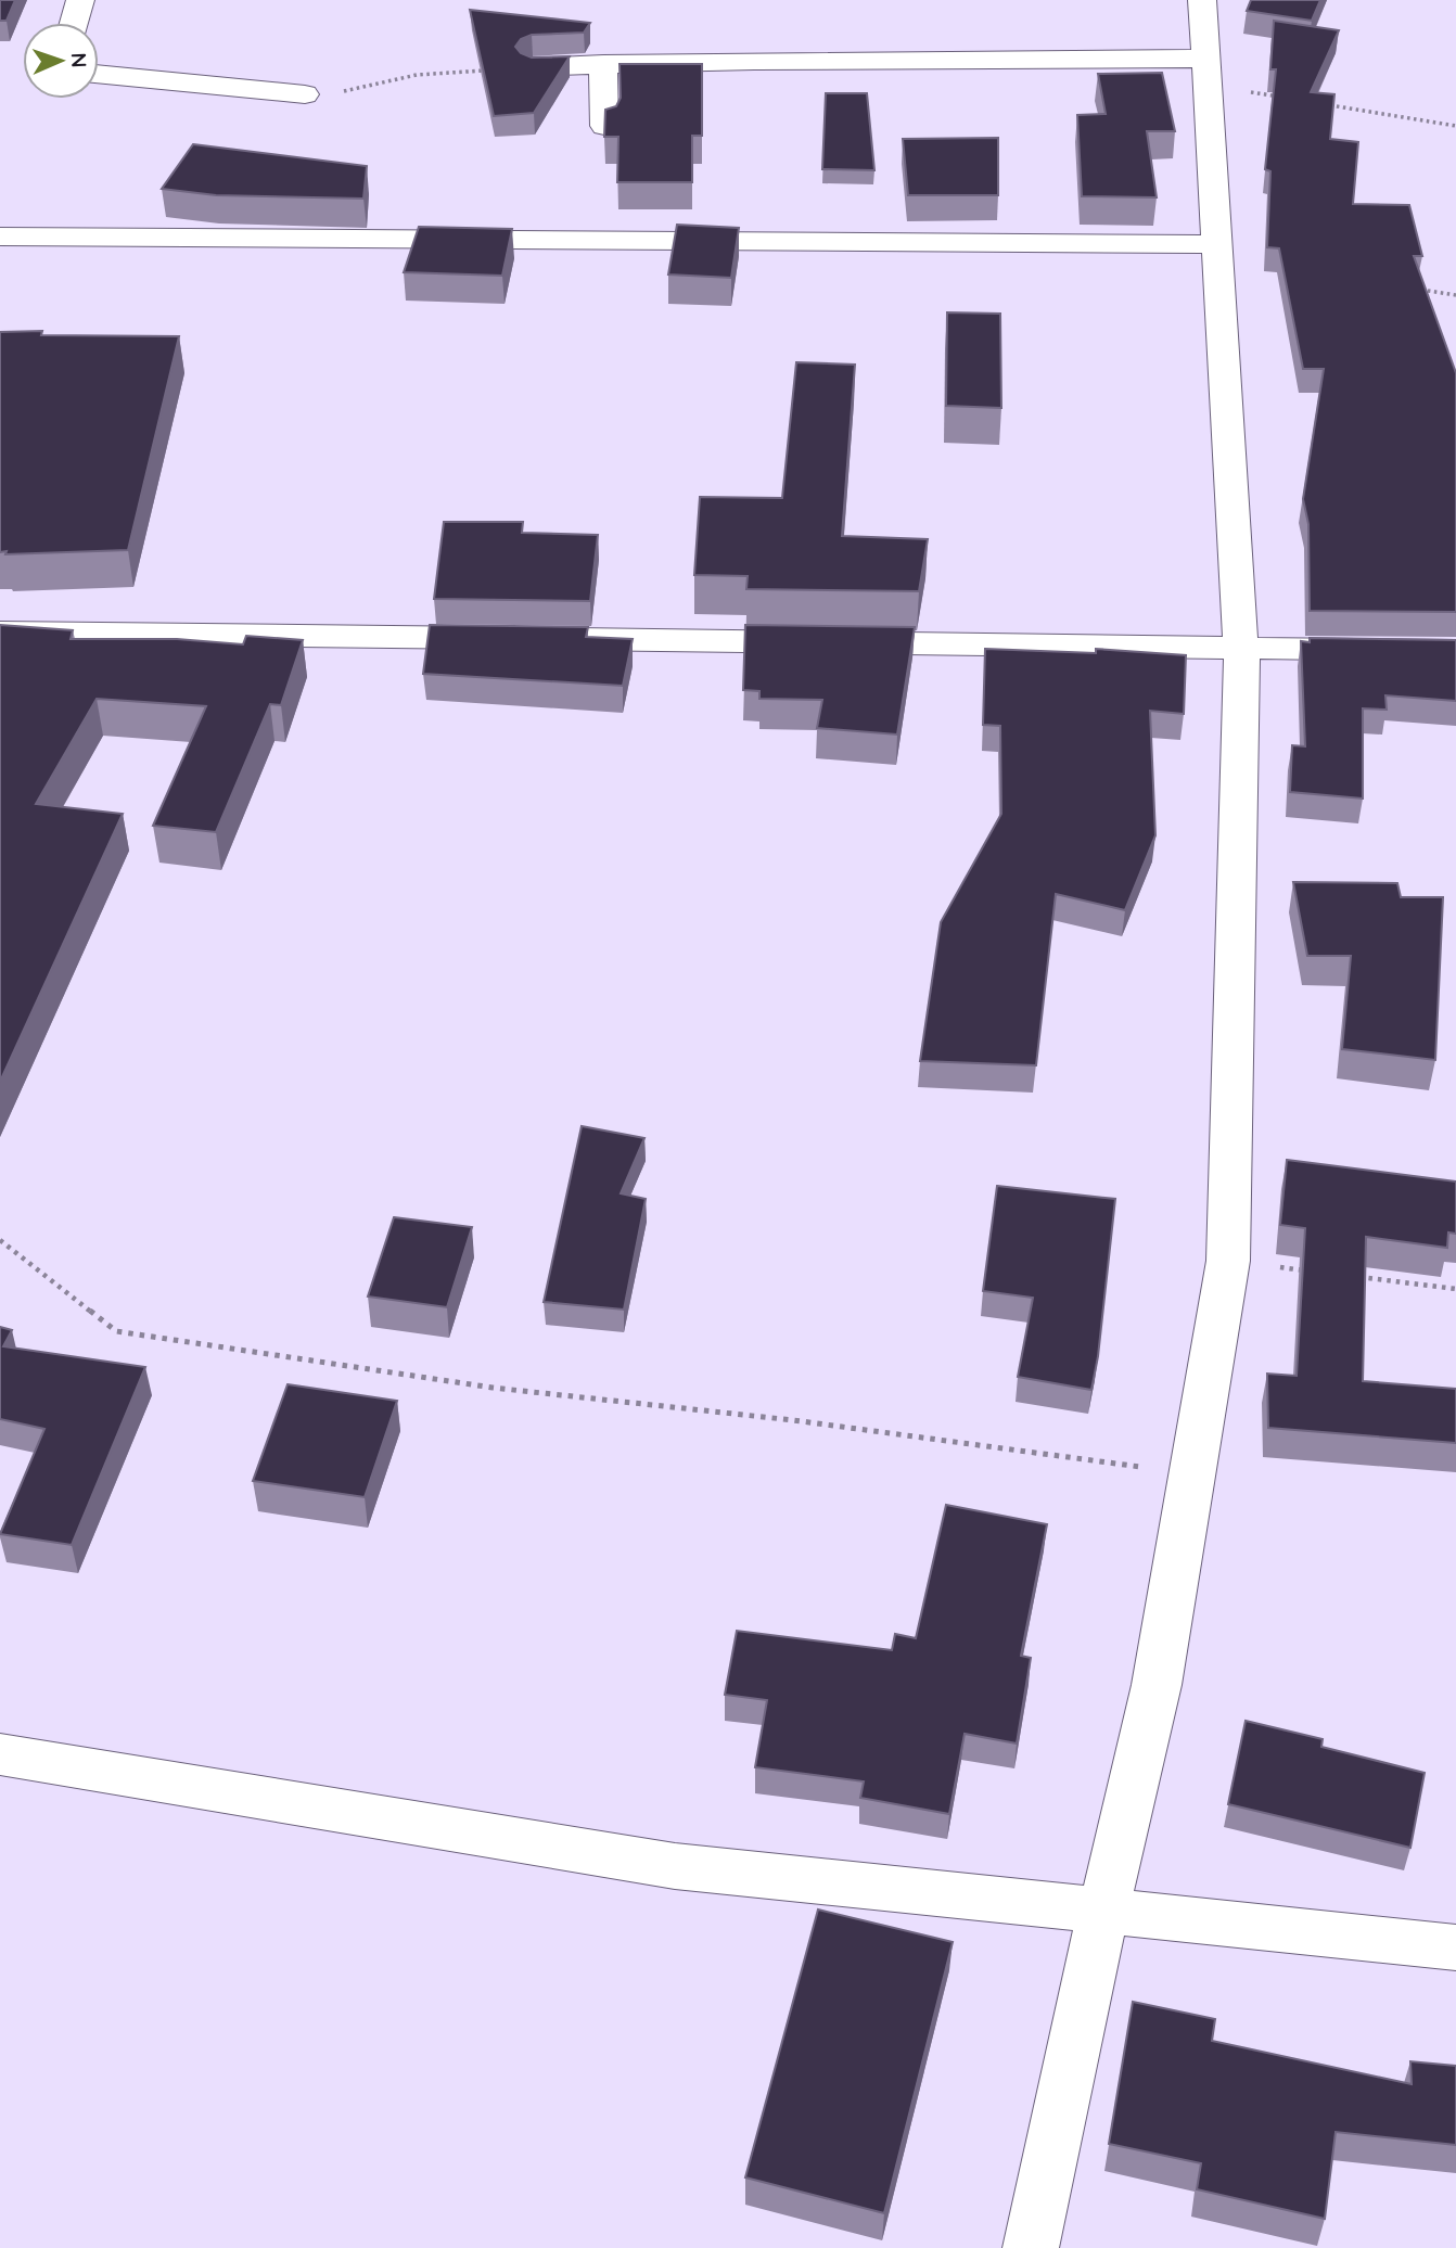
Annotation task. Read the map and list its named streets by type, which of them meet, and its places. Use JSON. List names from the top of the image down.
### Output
{
  "north": "right"
}
